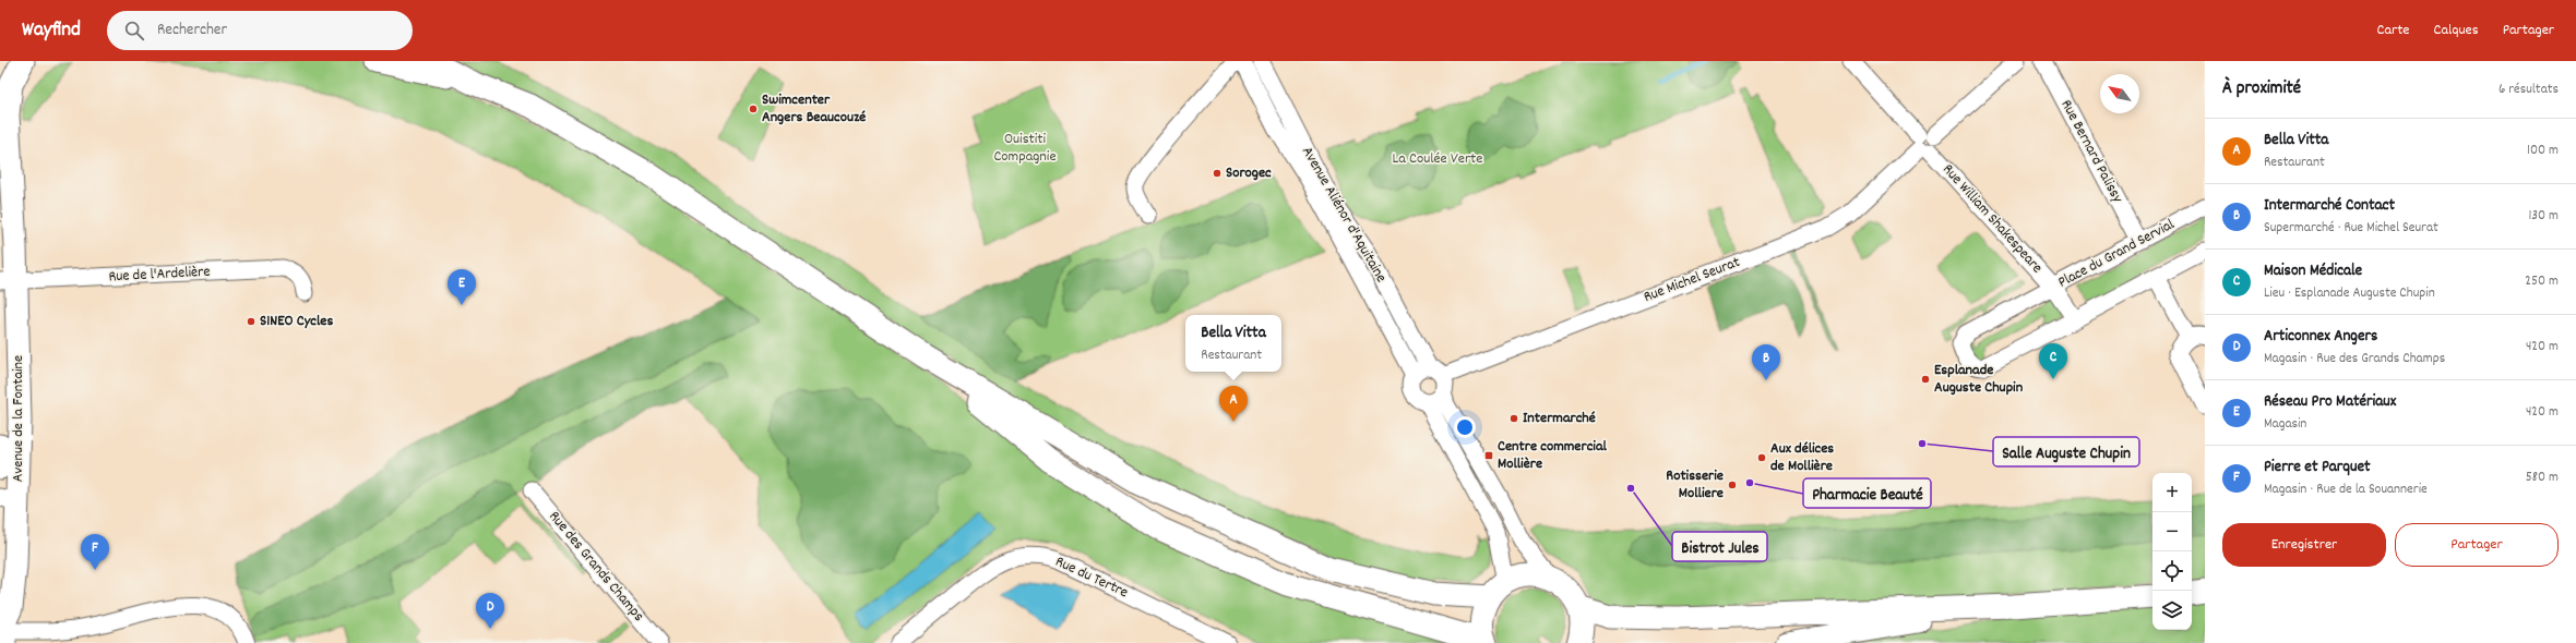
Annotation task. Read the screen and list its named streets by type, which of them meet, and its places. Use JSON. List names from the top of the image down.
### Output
{
  "streets": {
    "main road": ["Avenue de la Fontaine"],
    "street": [
      "Rue Bernard Palissy",
      "Avenue Aliénor d'Aquitaine",
      "Rue William Shakespeare",
      "Place du Grand Servial",
      "Rue de l'Ardelière",
      "Rue Michel Seurat",
      "Rue des Grands Champs",
      "Rue du Tertre"
    ]
  },
  "crossings": [
    ["Rue Bernard Palissy", "Place du Grand Servial"],
    ["Avenue Aliénor d'Aquitaine", "Rue Michel Seurat"],
    ["Rue William Shakespeare", "Place du Grand Servial"],
    ["Rue William Shakespeare", "Rue Michel Seurat"],
    ["Rue de l'Ardelière", "Avenue de la Fontaine"]
  ],
  "parks": ["Ouistiti Compagnie", "La Coulée Verte"],
  "places": {
    "other": [
      "Swimcenter Angers Beaucouzé",
      "Sorogec",
      "S1NEO Cycles",
      "Esplanade Auguste Chupin",
      "Intermarché",
      "Salle Auguste Chupin",
      "Aux délices de Mollière",
      "Pharmacie Beauté",
      "Rotisserie Molliere",
      "Bistrot Jules"
    ],
    "transit": ["Centre commercial Mollière"]
  },
  "north": "top left",
  "page": {
    "header": "Wayfind",
    "search": "Rechercher",
    "nav": ["Carte", "Calques", "Partager"],
    "heading": ["À proximité", "6 résultats"],
    "list": [
      {
        "mark": "A",
        "name": "Bella Vitta",
        "note": "Restaurant",
        "value": "100 m"
      },
      {
        "mark": "B",
        "name": "Intermarché Contact",
        "note": "Supermarché · Rue Michel Seurat",
        "value": "130 m"
      },
      {
        "mark": "C",
        "name": "Maison Médicale",
        "note": "Lieu · Esplanade Auguste Chupin",
        "value": "250 m"
      },
      {
        "mark": "D",
        "name": "Articonnex Angers",
        "note": "Magasin · Rue des Grands Champs",
        "value": "420 m"
      },
      {
        "mark": "E",
        "name": "Réseau Pro Matériaux",
        "note": "Magasin",
        "value": "420 m"
      },
      {
        "mark": "F",
        "name": "Pierre et Parquet",
        "note": "Magasin · Rue de la Souannerie",
        "value": "580 m"
      }
    ],
    "pins": [
      "E",
      "C",
      "B",
      "A",
      "F",
      "D"
    ],
    "popup": ["Bella Vitta", "Restaurant"],
    "map_buttons": ["+", "−"],
    "buttons": ["Enregistrer", "Partager"]
  }
}
